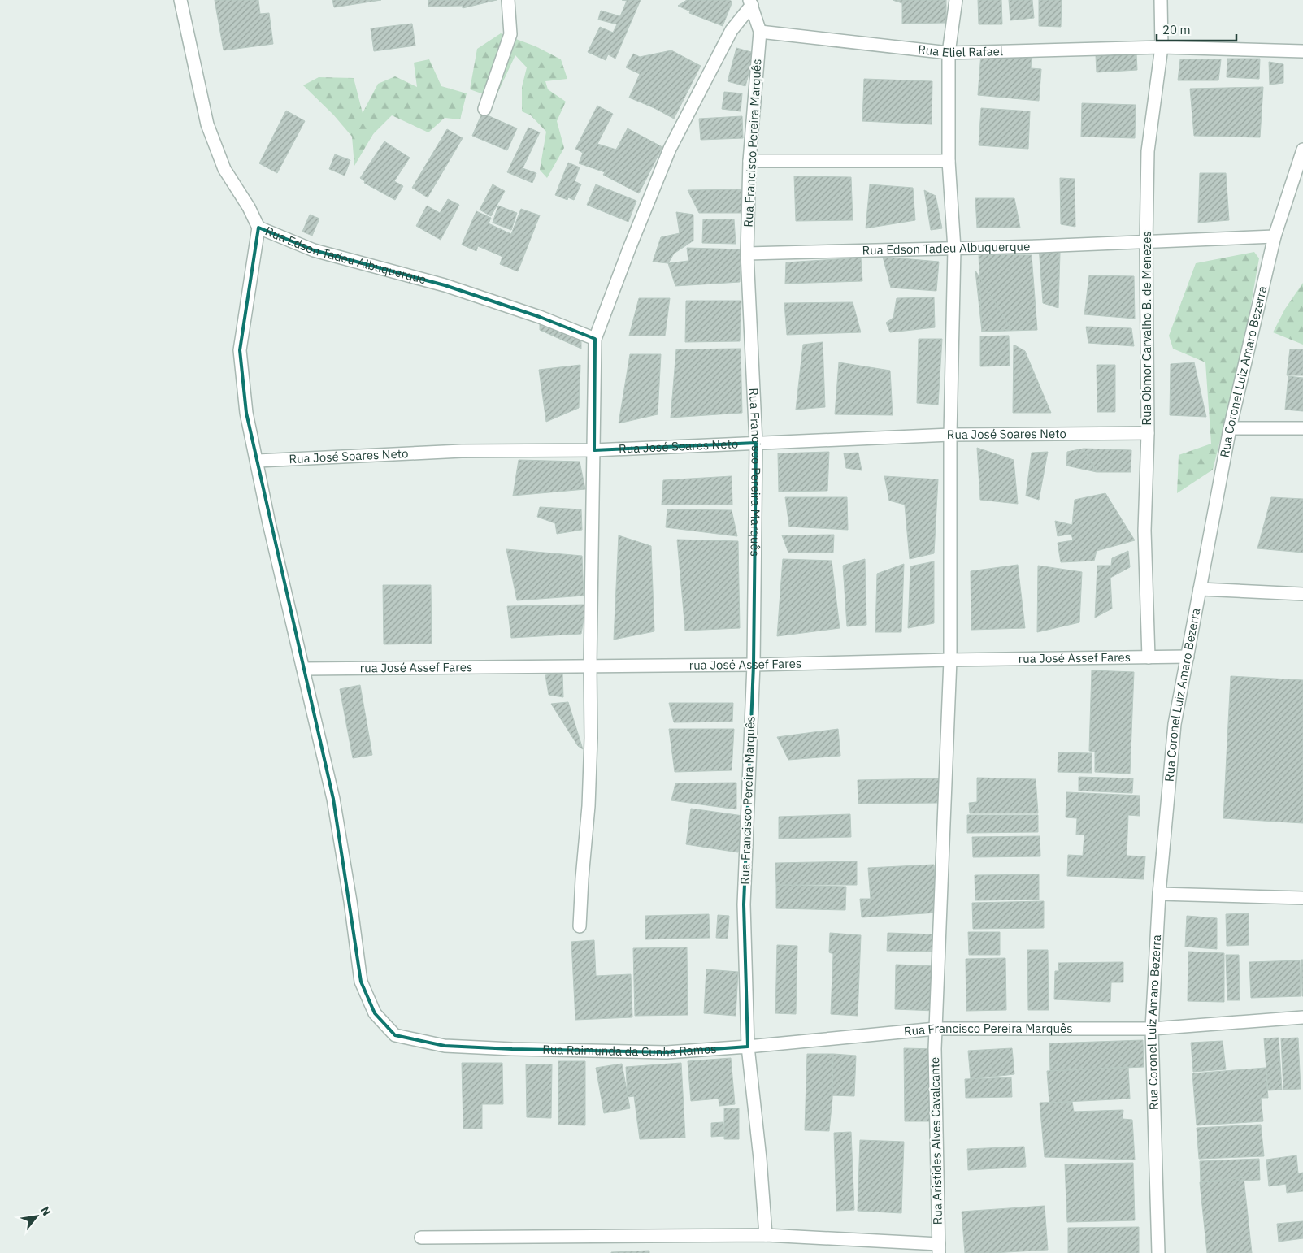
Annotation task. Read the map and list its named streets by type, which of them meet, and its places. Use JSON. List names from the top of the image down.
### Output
{
  "streets": {
    "street": [
      "Rua Eliel Rafael",
      "Rua Francisco Pereira Marquês",
      "Rua Edson Tadeu Albuquerque",
      "Rua Obmor Carvalho B. de Menezes",
      "Rua Coronel Luiz Amaro Bezerra",
      "Rua José Soares Neto",
      "rua José Assef Fares",
      "Rua Raimunda da Cunha Ramos",
      "Rua Aristides Alves Cavalcante"
    ]
  },
  "crossings": [
    ["Rua Eliel Rafael", "Rua Francisco Pereira Marquês"],
    ["Rua Eliel Rafael", "Rua Obmor Carvalho B. de Menezes"],
    ["Rua Eliel Rafael", "Rua Aristides Alves Cavalcante"],
    ["Rua Francisco Pereira Marquês", "Rua Edson Tadeu Albuquerque"],
    ["Rua Francisco Pereira Marquês", "Rua Coronel Luiz Amaro Bezerra"],
    ["Rua Francisco Pereira Marquês", "Rua José Soares Neto"],
    ["Rua Francisco Pereira Marquês", "rua José Assef Fares"],
    ["Rua Francisco Pereira Marquês", "Rua Raimunda da Cunha Ramos"],
    ["Rua Francisco Pereira Marquês", "Rua Aristides Alves Cavalcante"],
    ["Rua Edson Tadeu Albuquerque", "Rua Obmor Carvalho B. de Menezes"],
    ["Rua Edson Tadeu Albuquerque", "Rua Coronel Luiz Amaro Bezerra"],
    ["Rua Edson Tadeu Albuquerque", "Rua Raimunda da Cunha Ramos"],
    ["Rua Edson Tadeu Albuquerque", "Rua Aristides Alves Cavalcante"],
    ["Rua Obmor Carvalho B. de Menezes", "Rua José Soares Neto"],
    ["Rua Obmor Carvalho B. de Menezes", "rua José Assef Fares"],
    ["Rua Coronel Luiz Amaro Bezerra", "rua José Assef Fares"],
    ["Rua José Soares Neto", "Rua Raimunda da Cunha Ramos"],
    ["Rua José Soares Neto", "Rua Aristides Alves Cavalcante"],
    ["rua José Assef Fares", "Rua Raimunda da Cunha Ramos"],
    ["rua José Assef Fares", "Rua Aristides Alves Cavalcante"]
  ],
  "scale_bar": "20 m",
  "north": "top right"
}
